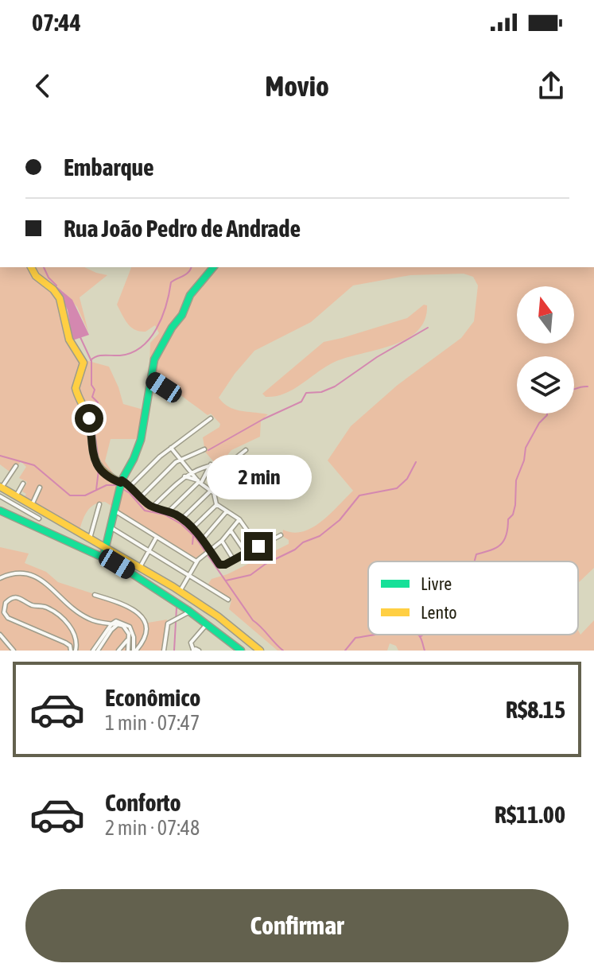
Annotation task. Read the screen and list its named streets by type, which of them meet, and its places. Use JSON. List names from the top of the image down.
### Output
{
  "legend": ["Livre", "Lento"],
  "north": "top",
  "page": {
    "status": "07:44",
    "header": "Movio",
    "banner": ["Embarque", "Rua João Pedro de Andrade"],
    "bubble": "2 min",
    "list": [
      {
        "name": "Econômico",
        "note": "1 min · 07:47",
        "value": "R$8.15"
      },
      {
        "name": "Conforto",
        "note": "2 min · 07:48",
        "value": "R$11.00"
      }
    ],
    "buttons": "Confirmar"
  }
}
